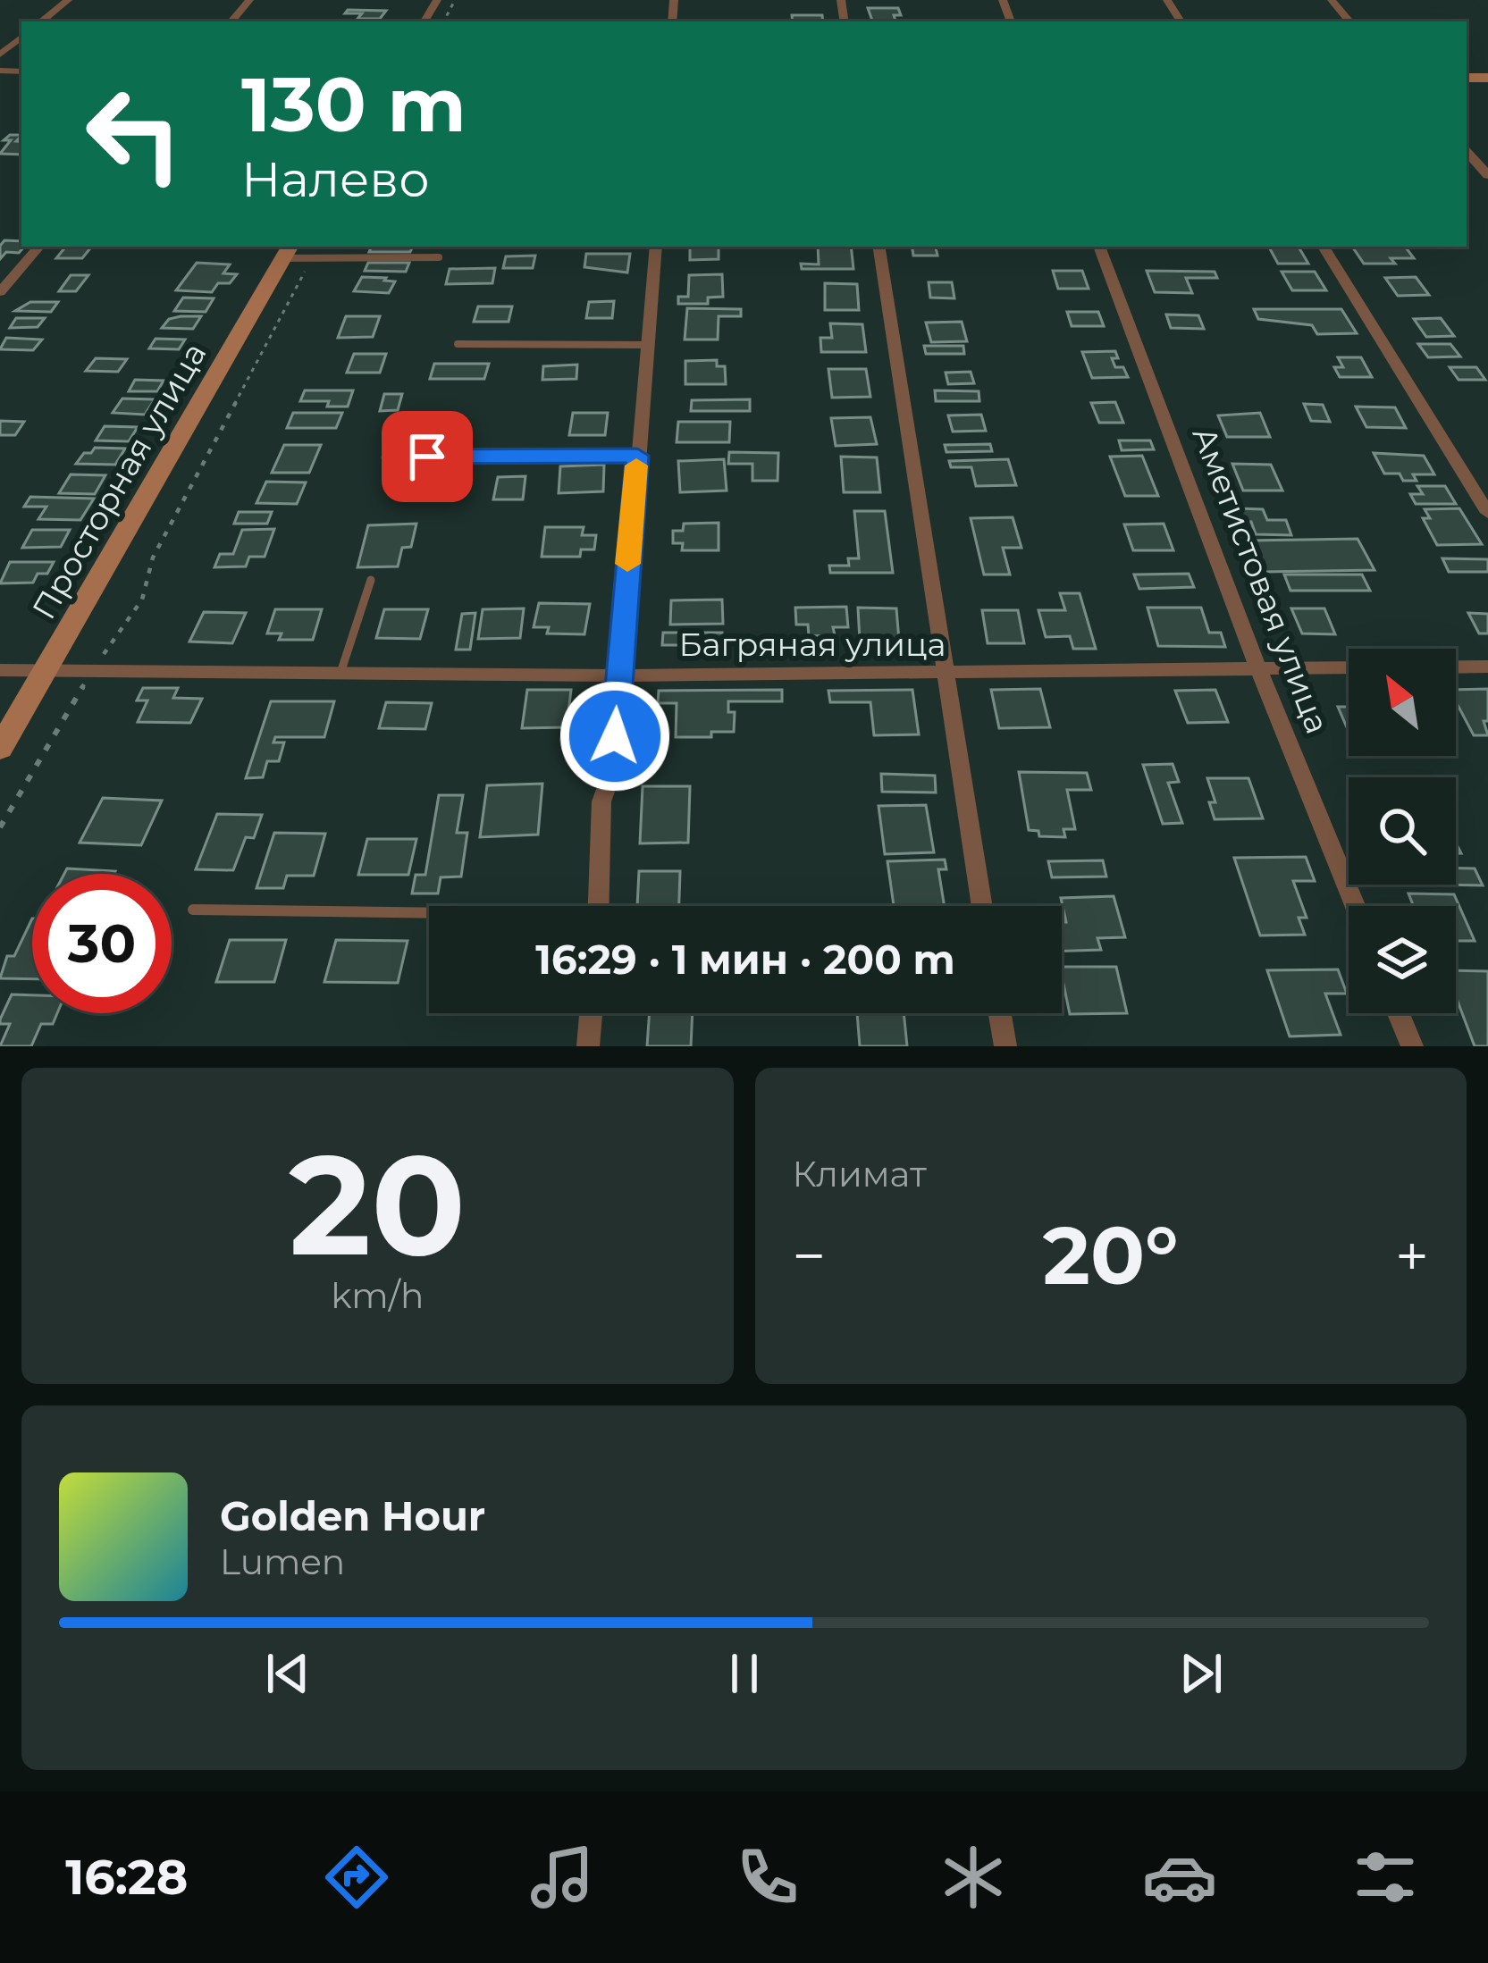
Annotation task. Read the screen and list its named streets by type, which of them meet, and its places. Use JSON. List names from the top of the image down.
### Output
{
  "streets": {
    "street": ["Просторная улица", "Аметистовая улица", "Багряная улица"]
  },
  "crossings": [
    ["Просторная улица", "Багряная улица"],
    ["Аметистовая улица", "Багряная улица"]
  ],
  "north": "top left",
  "page": {
    "turn": ["130 m", "Налево"],
    "limit": "30",
    "trip": "16:29 · 1 мин · 200 m",
    "tile": [
      ["20", "km/h"],
      "Климат"
    ],
    "heat": ["−", "20°", "+"],
    "song": ["Golden Hour", "Lumen"],
    "tabs": "16:28"
  }
}
